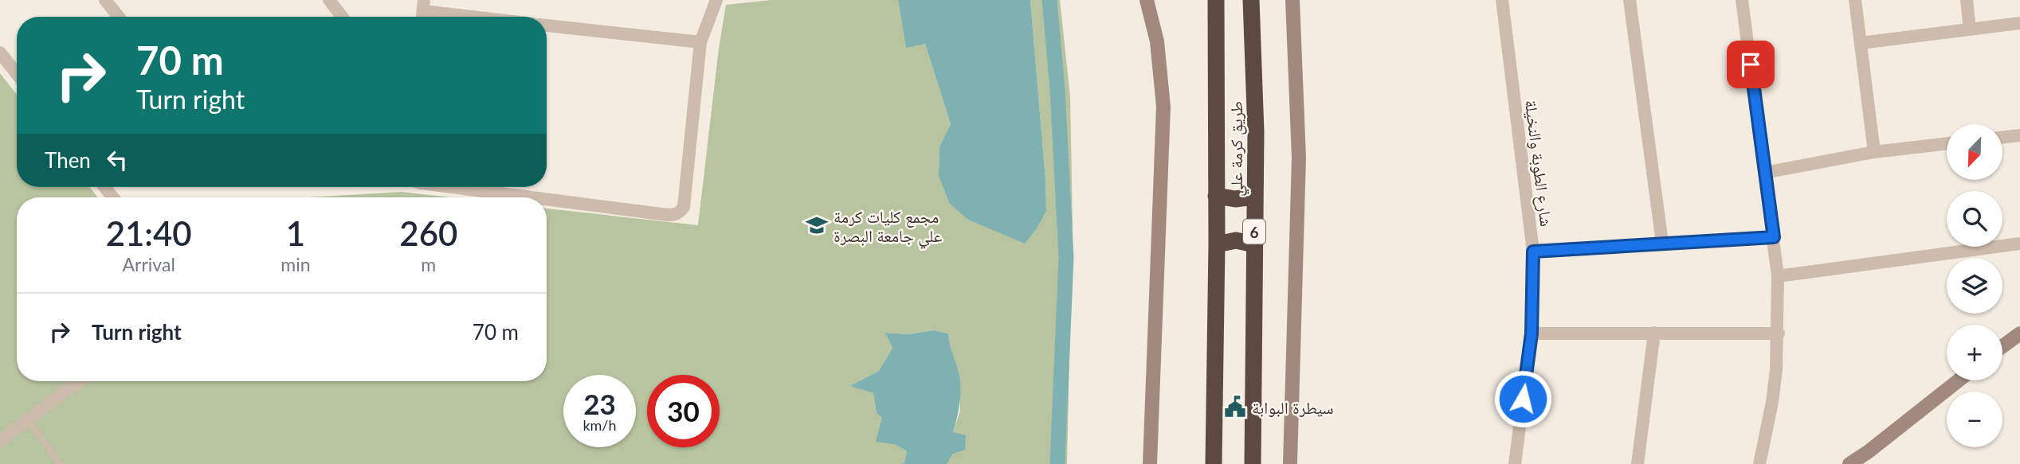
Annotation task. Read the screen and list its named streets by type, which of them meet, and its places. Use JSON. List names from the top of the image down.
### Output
{
  "streets": {
    "highway": ["طريق كرمة علي", "6"],
    "street": ["شارع الطوبة والنخيلة"]
  },
  "places": {
    "school or university": ["مجمع كليات كرمة علي جامعة البصرة"],
    "public building": ["سيطرة البوابة"]
  },
  "north": "bottom left",
  "page": {
    "turn": ["70 m", "Turn right"],
    "map_buttons": ["+", "−"],
    "then": "Then",
    "eta": [
      "21:40",
      "Arrival",
      "1",
      "min",
      "260",
      "m"
    ],
    "list": [
      {
        "name": "Turn right",
        "value": "70 m"
      }
    ],
    "speed": "23 km/h",
    "limit": "30"
  }
}
